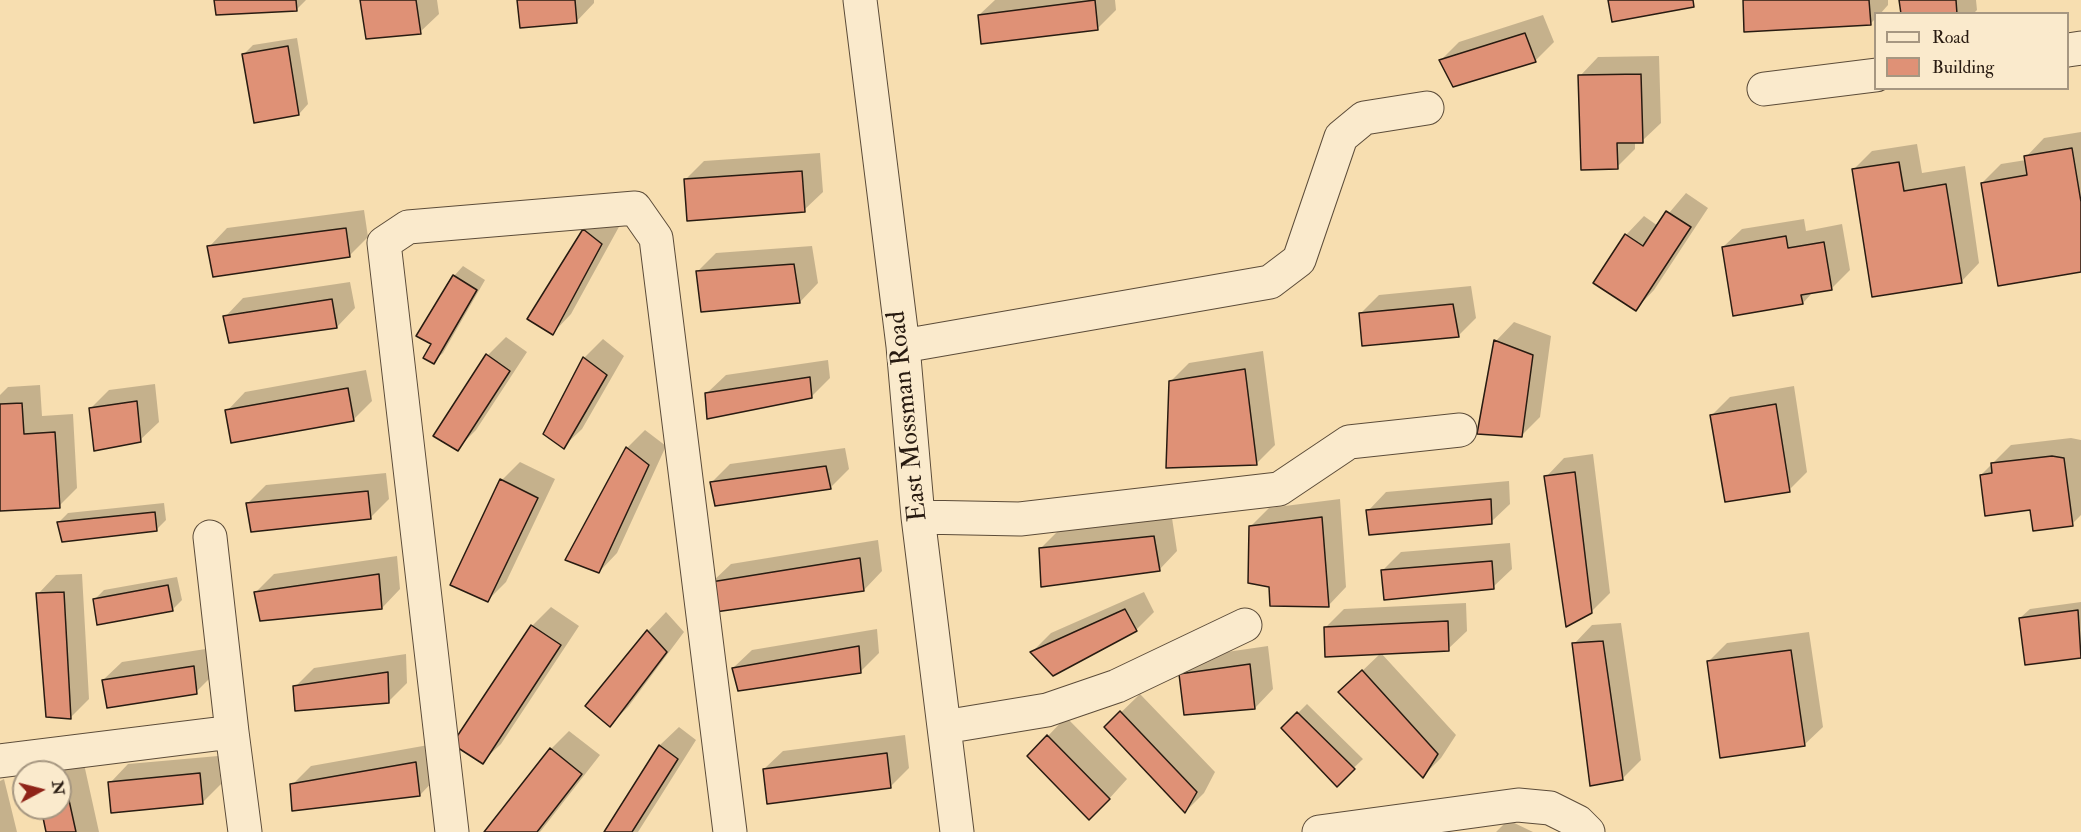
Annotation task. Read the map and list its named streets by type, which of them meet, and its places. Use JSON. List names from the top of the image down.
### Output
{
  "streets": {
    "street": ["East Mossman Road"]
  },
  "legend": ["Road", "Building"],
  "north": "right"
}
